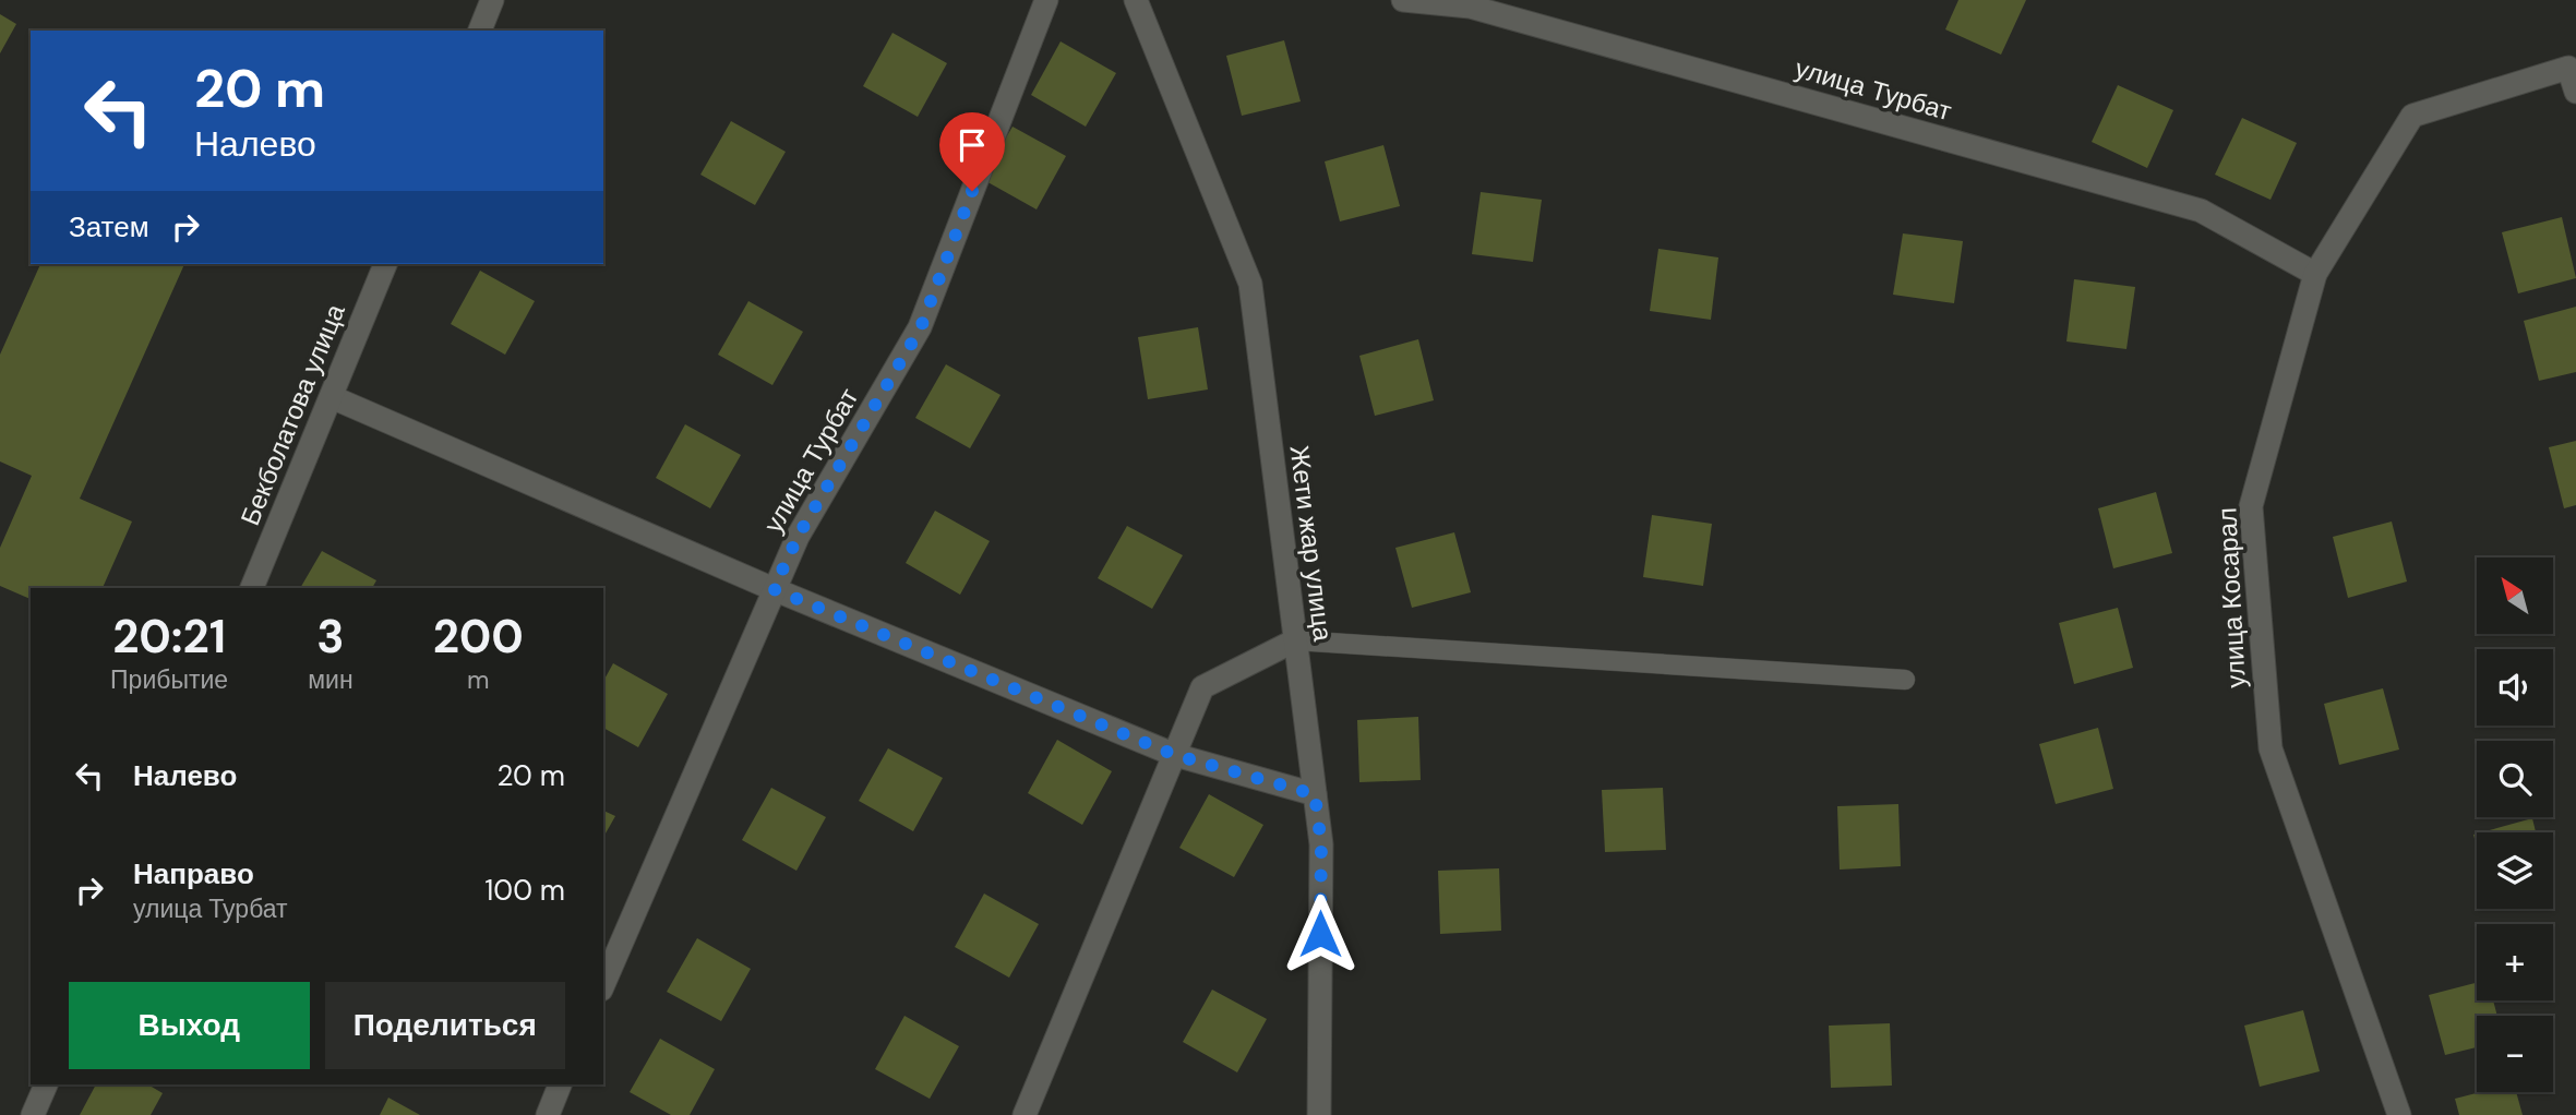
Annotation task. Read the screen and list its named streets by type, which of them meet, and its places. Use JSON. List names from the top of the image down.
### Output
{
  "streets": {
    "street": [
      "улица Турбат",
      "Бекболатова улица",
      "Жети жар улица",
      "улица Косарал"
    ]
  },
  "crossings": [
    ["улица Турбат", "улица Косарал"]
  ],
  "north": "top left",
  "page": {
    "turn": ["20 m", "Налево"],
    "then": "Затем",
    "map_buttons": ["+", "−"],
    "eta": [
      "20:21",
      "Прибытие",
      "3",
      "мин",
      "200",
      "m"
    ],
    "list": [
      {
        "name": "Налево",
        "value": "20 m"
      },
      {
        "name": "Направо",
        "note": "улица Турбат",
        "value": "100 m"
      }
    ],
    "buttons": ["Выход", "Поделиться"]
  }
}
